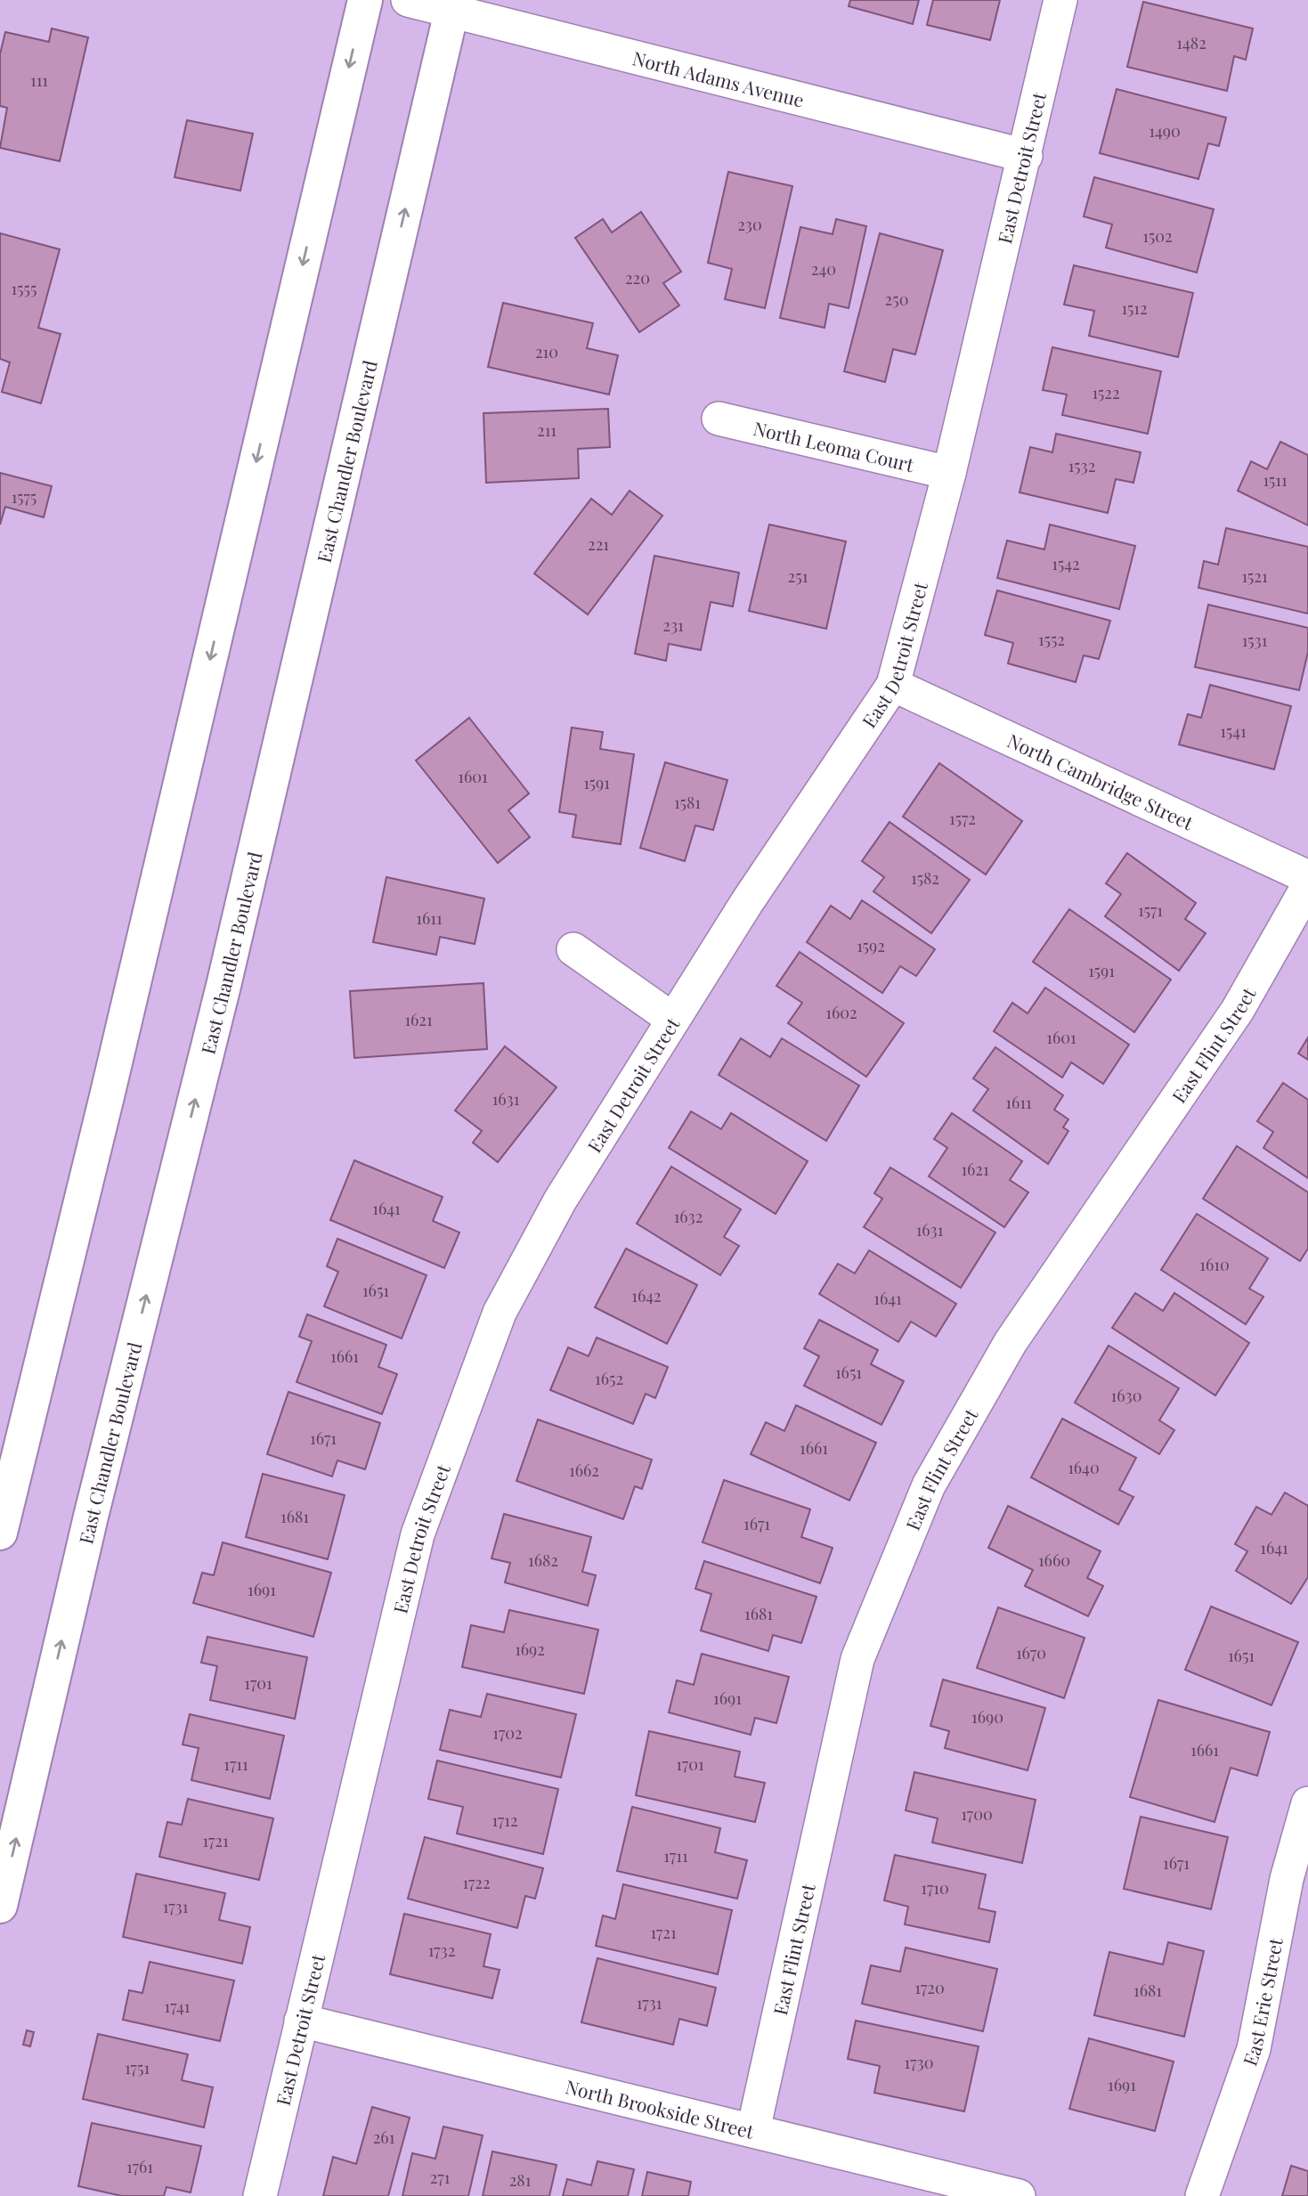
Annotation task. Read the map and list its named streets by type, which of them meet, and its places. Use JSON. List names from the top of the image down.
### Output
{
  "streets": {
    "main road": ["East Chandler Boulevard"],
    "street": [
      "North Adams Avenue",
      "East Detroit Street",
      "North Leoma Court",
      "North Cambridge Street",
      "East Flint Street",
      "East Erie Street",
      "North Brookside Street"
    ]
  },
  "crossings": [
    ["North Adams Avenue", "East Detroit Street"],
    ["North Adams Avenue", "East Chandler Boulevard"],
    ["East Detroit Street", "North Leoma Court"],
    ["East Detroit Street", "North Cambridge Street"],
    ["East Detroit Street", "North Brookside Street"],
    ["East Flint Street", "North Brookside Street"]
  ],
  "house_numbers": [
    "1482",
    "111",
    "1490",
    "230",
    "1502",
    "240",
    "220",
    "1555",
    "250",
    "1512",
    "210",
    "1522",
    "211",
    "1532",
    "1511",
    "1575",
    "221",
    "1542",
    "251",
    "1521",
    "231",
    "1552",
    "1531",
    "1541",
    "1601",
    "1591",
    "1581",
    "1572",
    "1582",
    "1571",
    "1611",
    "1592",
    "1591",
    "1602",
    "1621",
    "1601",
    "1631",
    "1611",
    "1621",
    "1641",
    "1632",
    "1631",
    "1610",
    "1651",
    "1642",
    "1641",
    "1661",
    "1651",
    "1652",
    "1630",
    "1671",
    "1661",
    "1640",
    "1662",
    "1681",
    "1671",
    "1641",
    "1682",
    "1660",
    "1691",
    "1681",
    "1692",
    "1670",
    "1651",
    "1701",
    "1691",
    "1690",
    "1702",
    "1661",
    "1711",
    "1701",
    "1700",
    "1712",
    "1721",
    "1711",
    "1671",
    "1722",
    "1710",
    "1731",
    "1721",
    "1732",
    "1720",
    "1681",
    "1731",
    "1741",
    "1730",
    "1751",
    "1691",
    "261",
    "1761",
    "271",
    "281"
  ]
}
